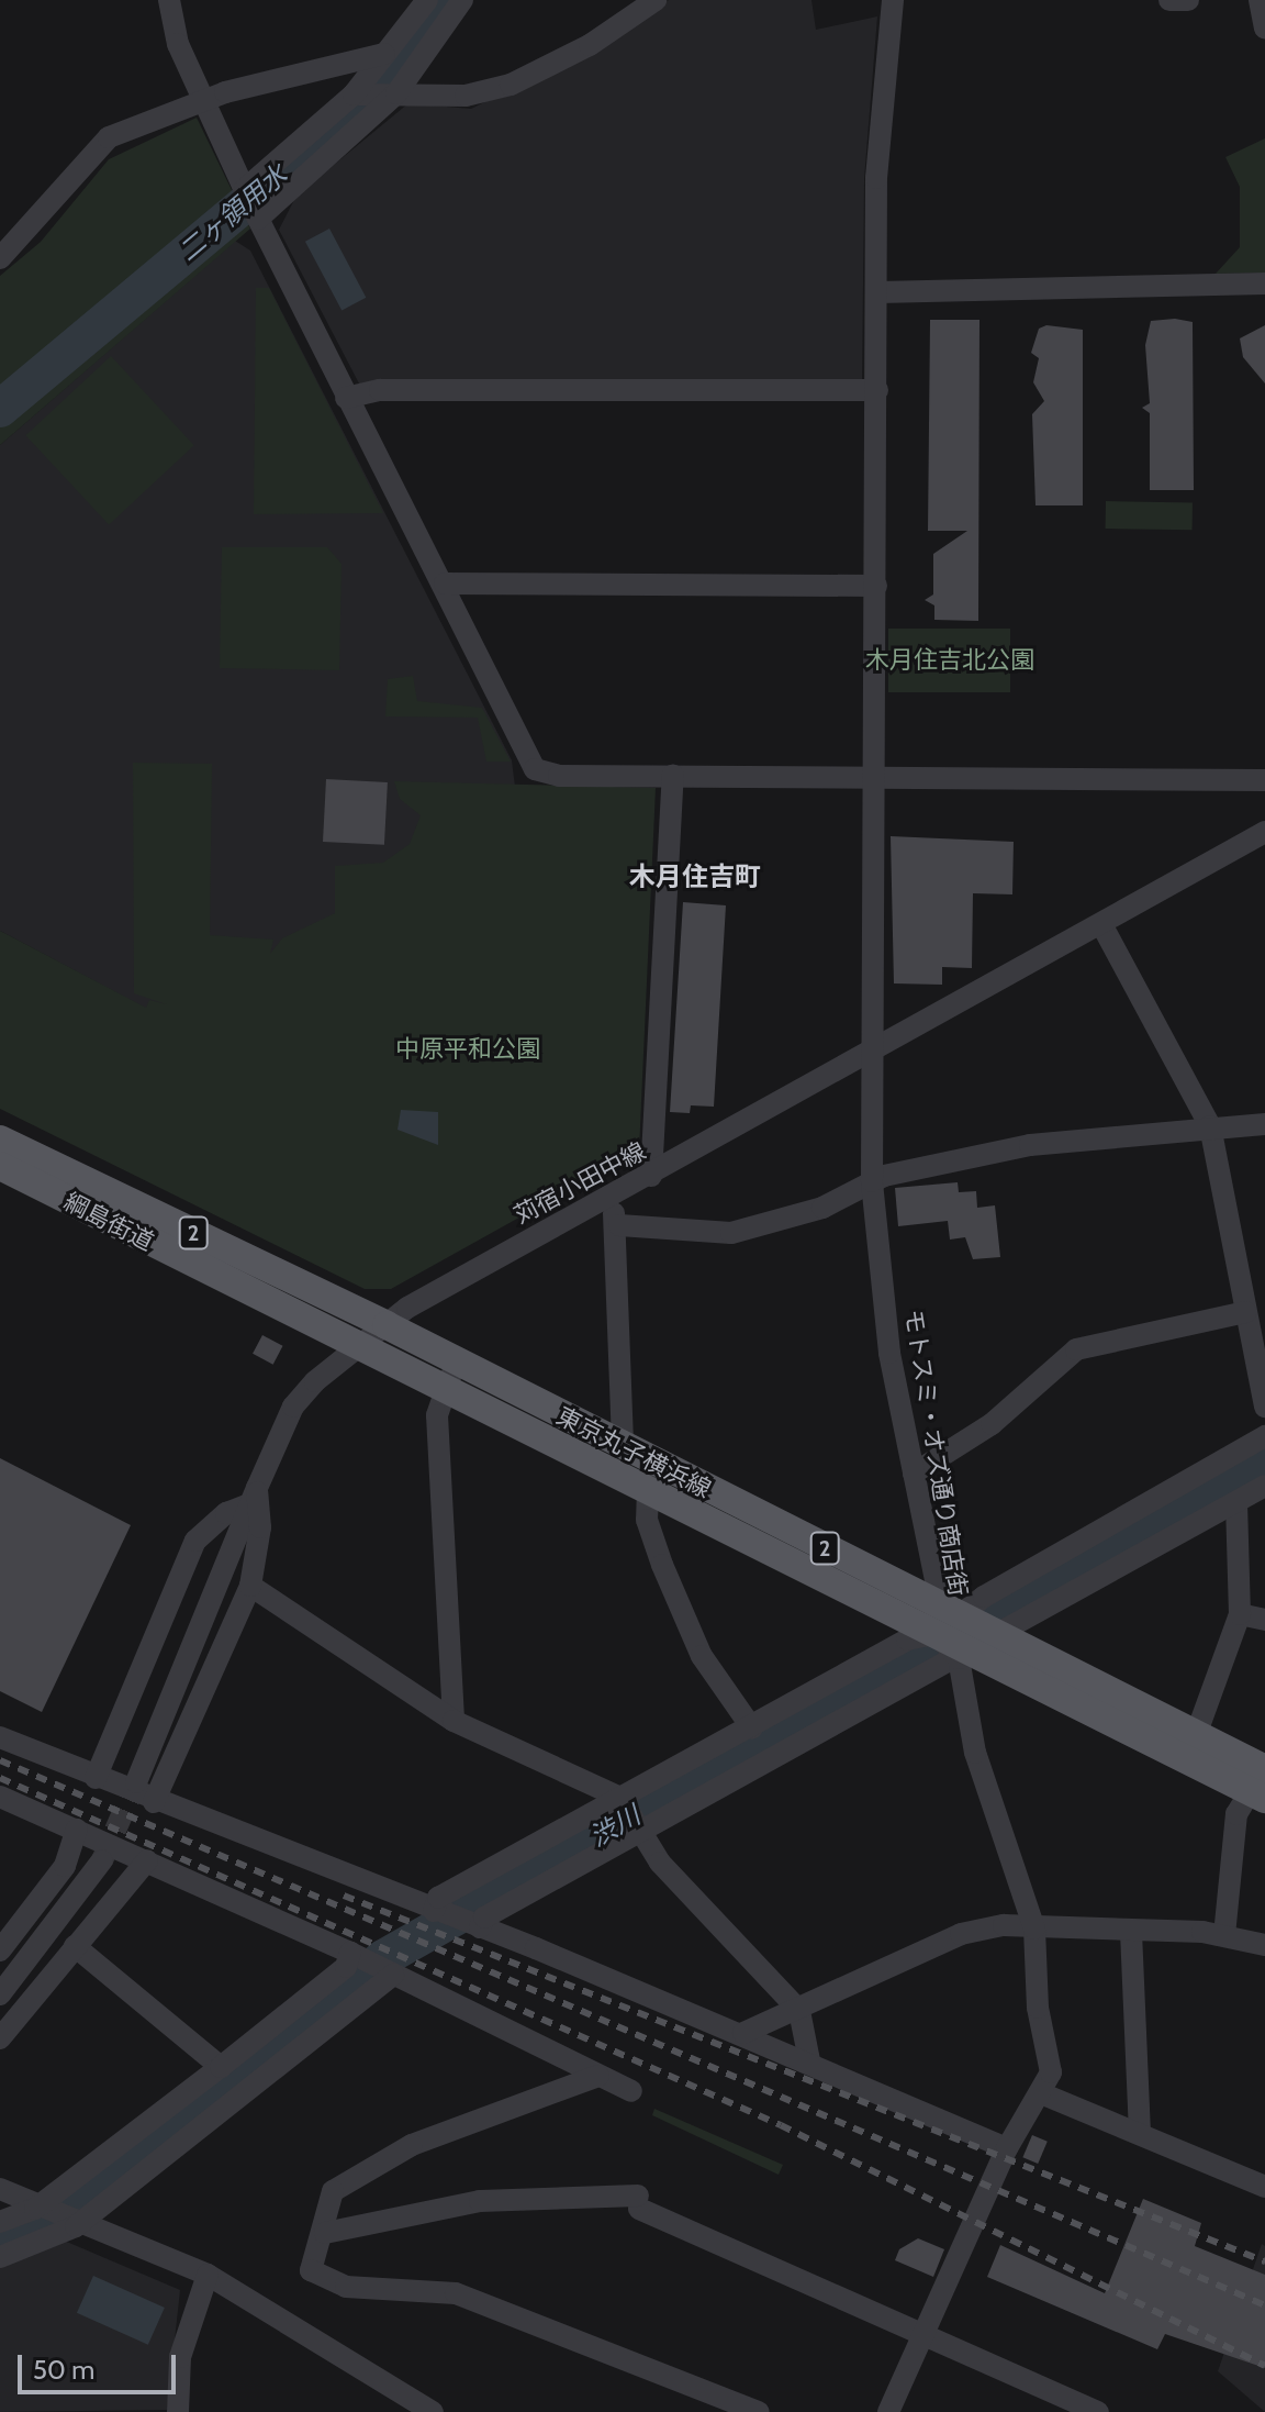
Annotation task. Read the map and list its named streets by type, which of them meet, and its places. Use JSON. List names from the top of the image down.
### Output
{
  "streets": {
    "main road": ["綱島街道", "2", "東京丸子横浜線"],
    "street": ["苅宿小田中線", "モトスミ・オズ通り商店街"]
  },
  "crossings": [
    ["苅宿小田中線", "綱島街道"],
    ["苅宿小田中線", "東京丸子横浜線"],
    ["苅宿小田中線", "モトスミ・オズ通り商店街"],
    ["綱島街道", "東京丸子横浜線"],
    ["東京丸子横浜線", "モトスミ・オズ通り商店街"]
  ],
  "districts": ["木月住吉町"],
  "water": ["二ヶ領用水", "渋川"],
  "parks": ["木月住吉北公園", "中原平和公園"],
  "scale_bar": "50 m"
}
